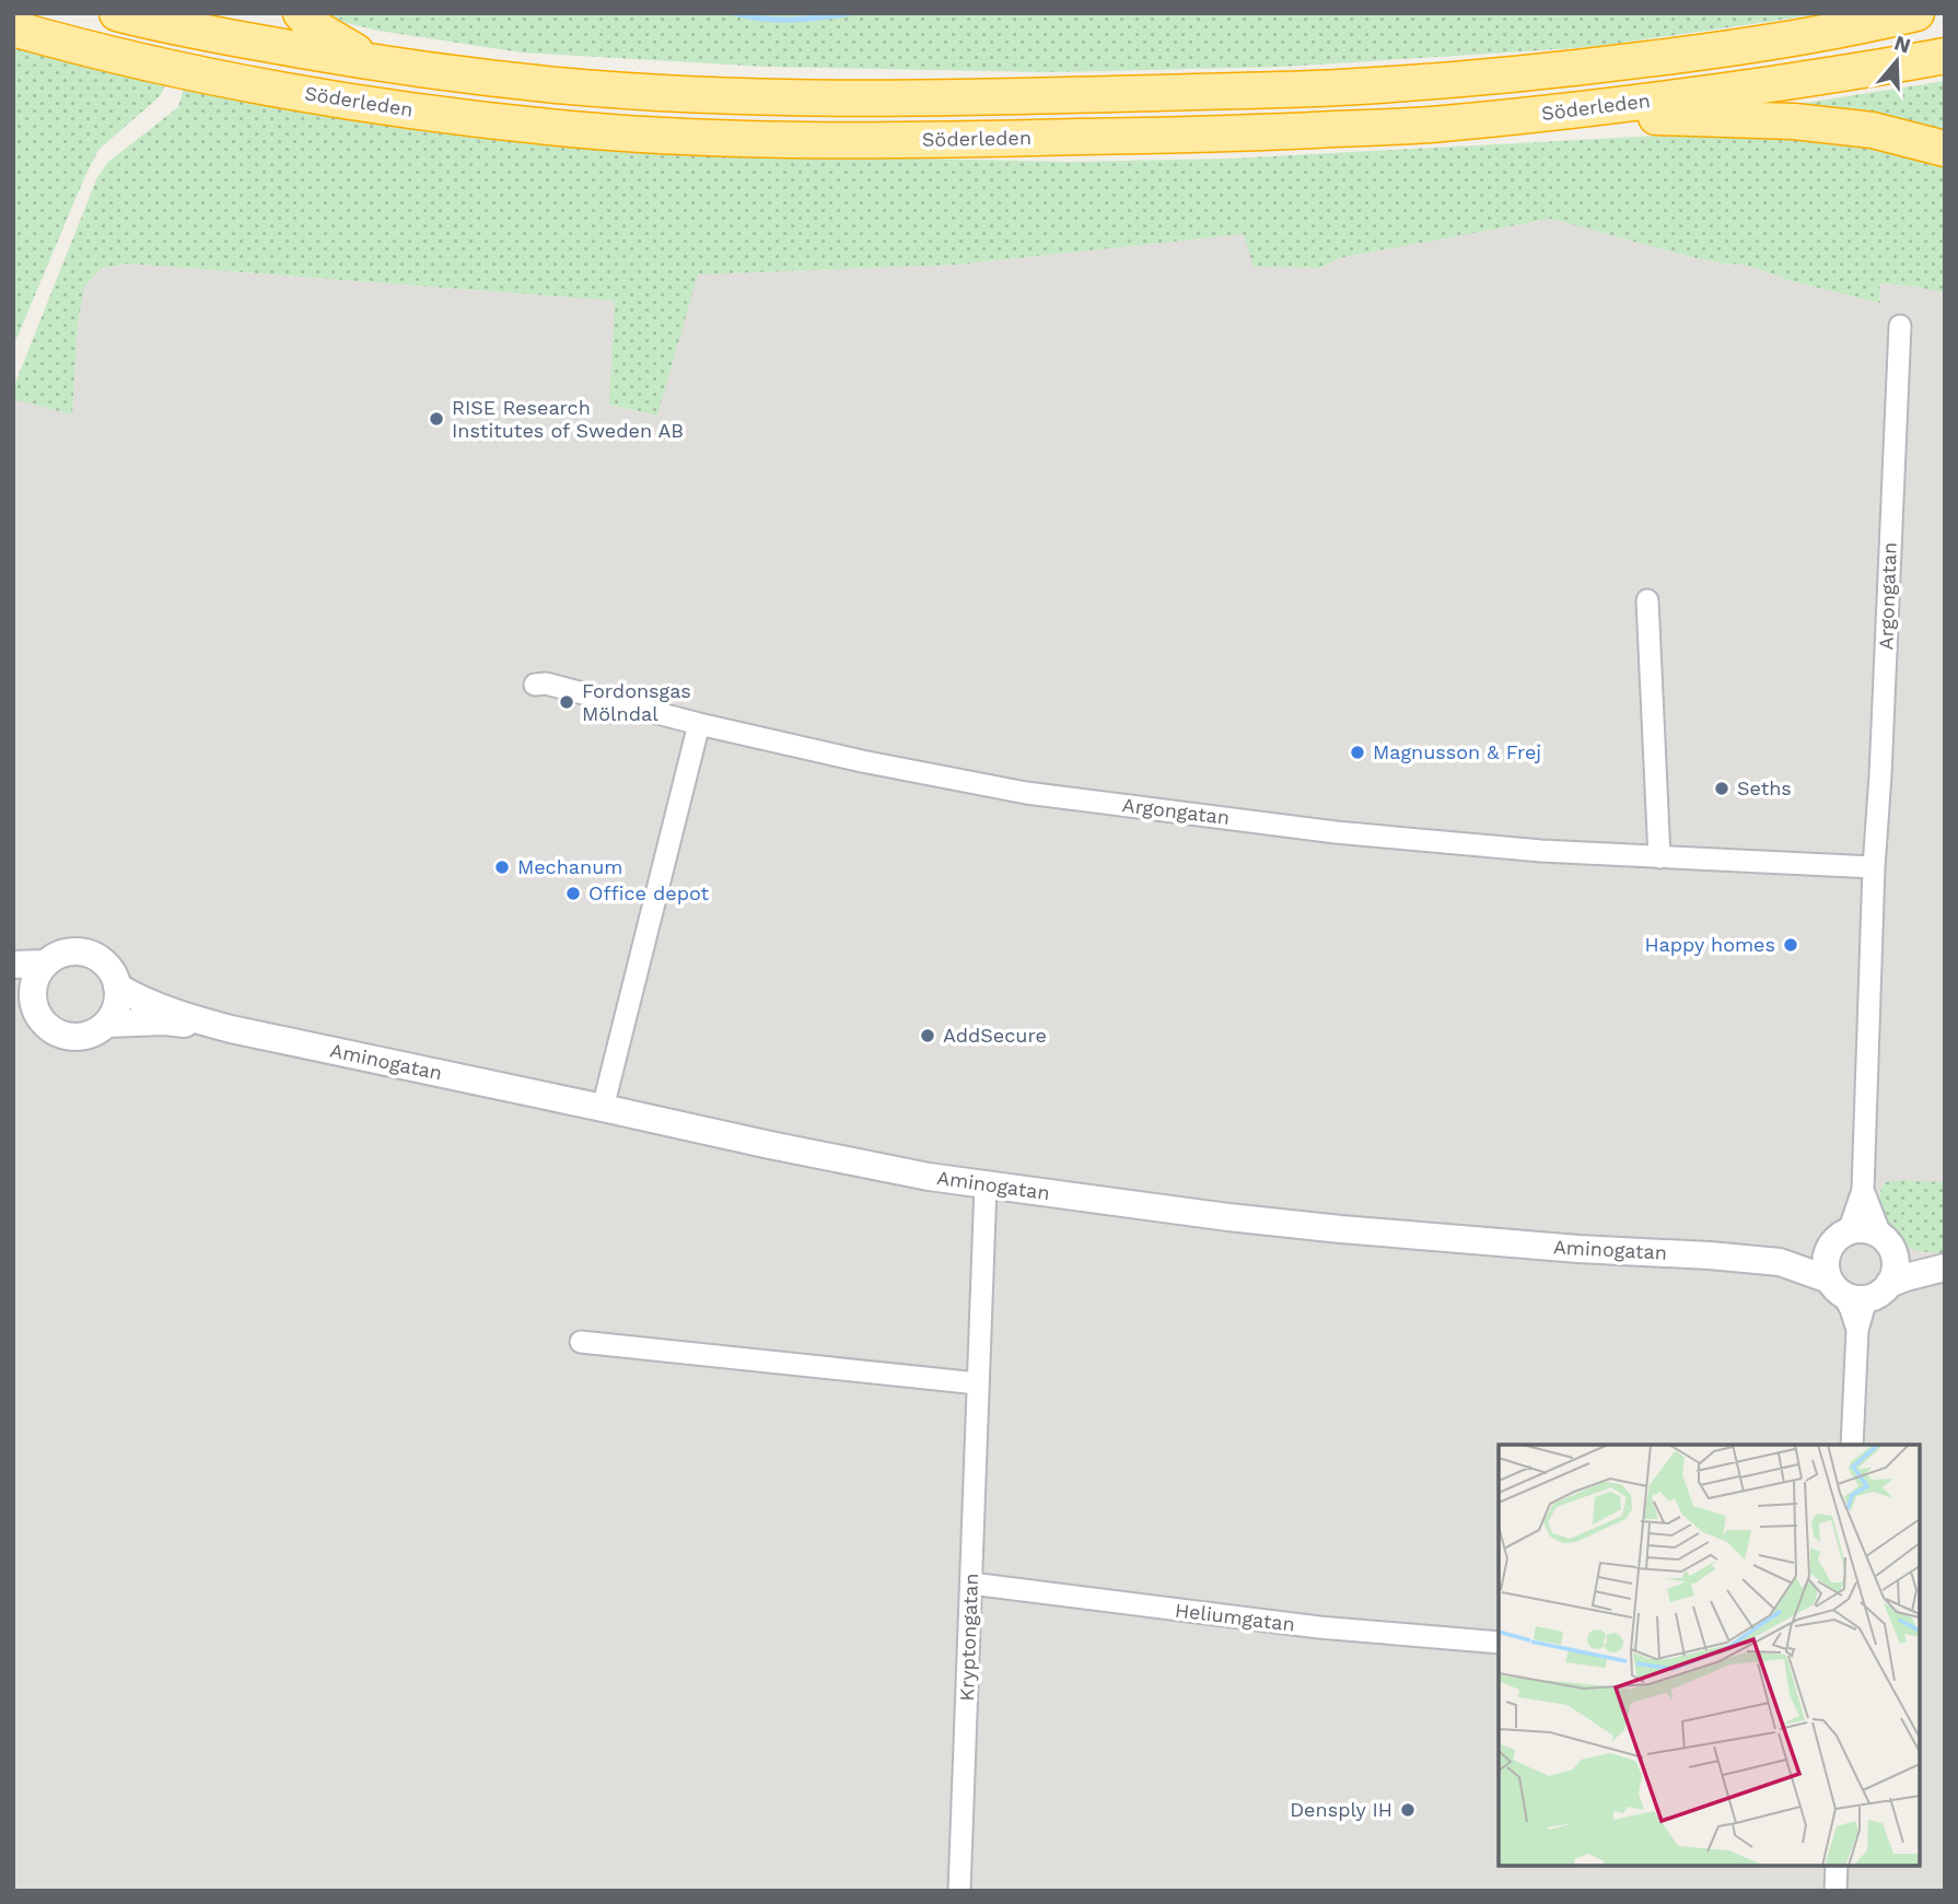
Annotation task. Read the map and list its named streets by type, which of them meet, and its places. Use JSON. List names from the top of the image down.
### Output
{
  "streets": {
    "highway": ["Söderleden"],
    "street": [
      "Argongatan",
      "Aminogatan",
      "Heliumgatan",
      "Kryptongatan"
    ]
  },
  "crossings": [
    ["Argongatan", "Aminogatan"],
    ["Aminogatan", "Kryptongatan"],
    ["Heliumgatan", "Kryptongatan"]
  ],
  "places": [
    "RISE Research Institutes of Sweden AB",
    "Fordonsgas Mölndal",
    "Magnusson & Frej",
    "Seths",
    "Mechanum",
    "Office depot",
    "Happy homes",
    "AddSecure",
    "Densply IH"
  ],
  "north": "top"
}
